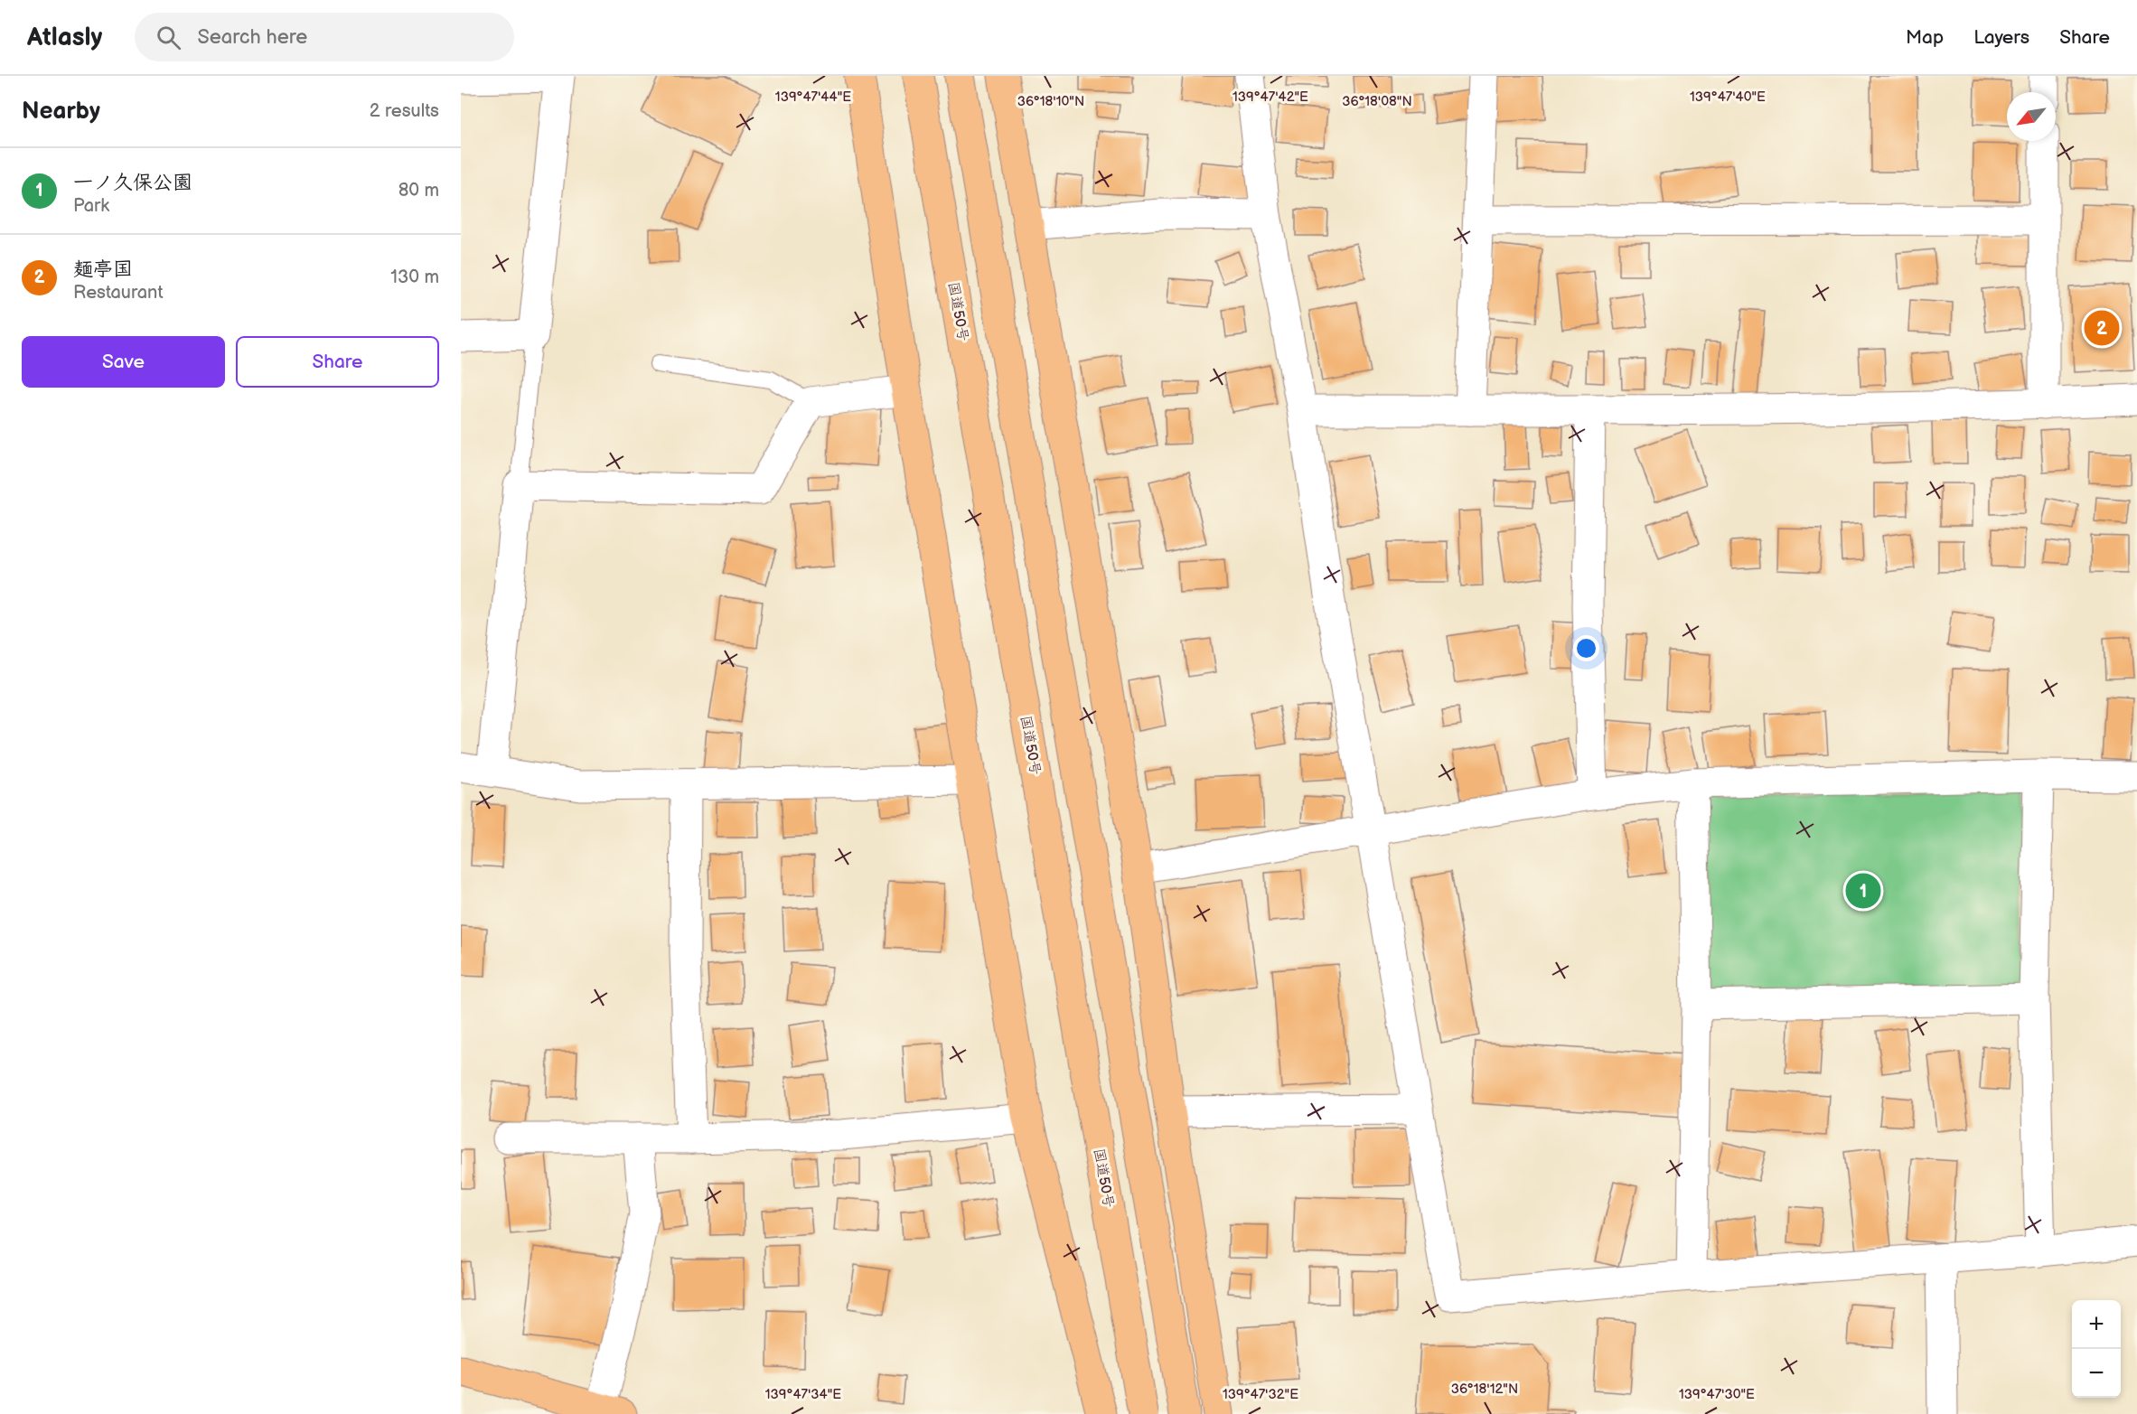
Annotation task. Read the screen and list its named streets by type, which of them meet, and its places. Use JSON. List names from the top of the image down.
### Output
{
  "streets": {
    "highway": ["国道50号"]
  },
  "north": "bottom left",
  "page": {
    "header": "Atlasly",
    "search": "Search here",
    "nav": ["Map", "Layers", "Share"],
    "heading": ["Nearby", "2 results"],
    "list": [
      {
        "mark": "1",
        "name": "一ノ久保公園",
        "note": "Park",
        "value": "80 m"
      },
      {
        "mark": "2",
        "name": "麺亭国",
        "note": "Restaurant",
        "value": "130 m"
      }
    ],
    "pins": ["2", "1"],
    "buttons": ["Save", "Share"],
    "map_buttons": ["+", "−"]
  },
  "coordinates": [
    "139°47'44\"E",
    "139°47'42\"E",
    "139°47'40\"E",
    "36°18'10\"N",
    "36°18'08\"N",
    "36°18'12\"N",
    "139°47'34\"E",
    "139°47'32\"E",
    "139°47'30\"E"
  ]
}
